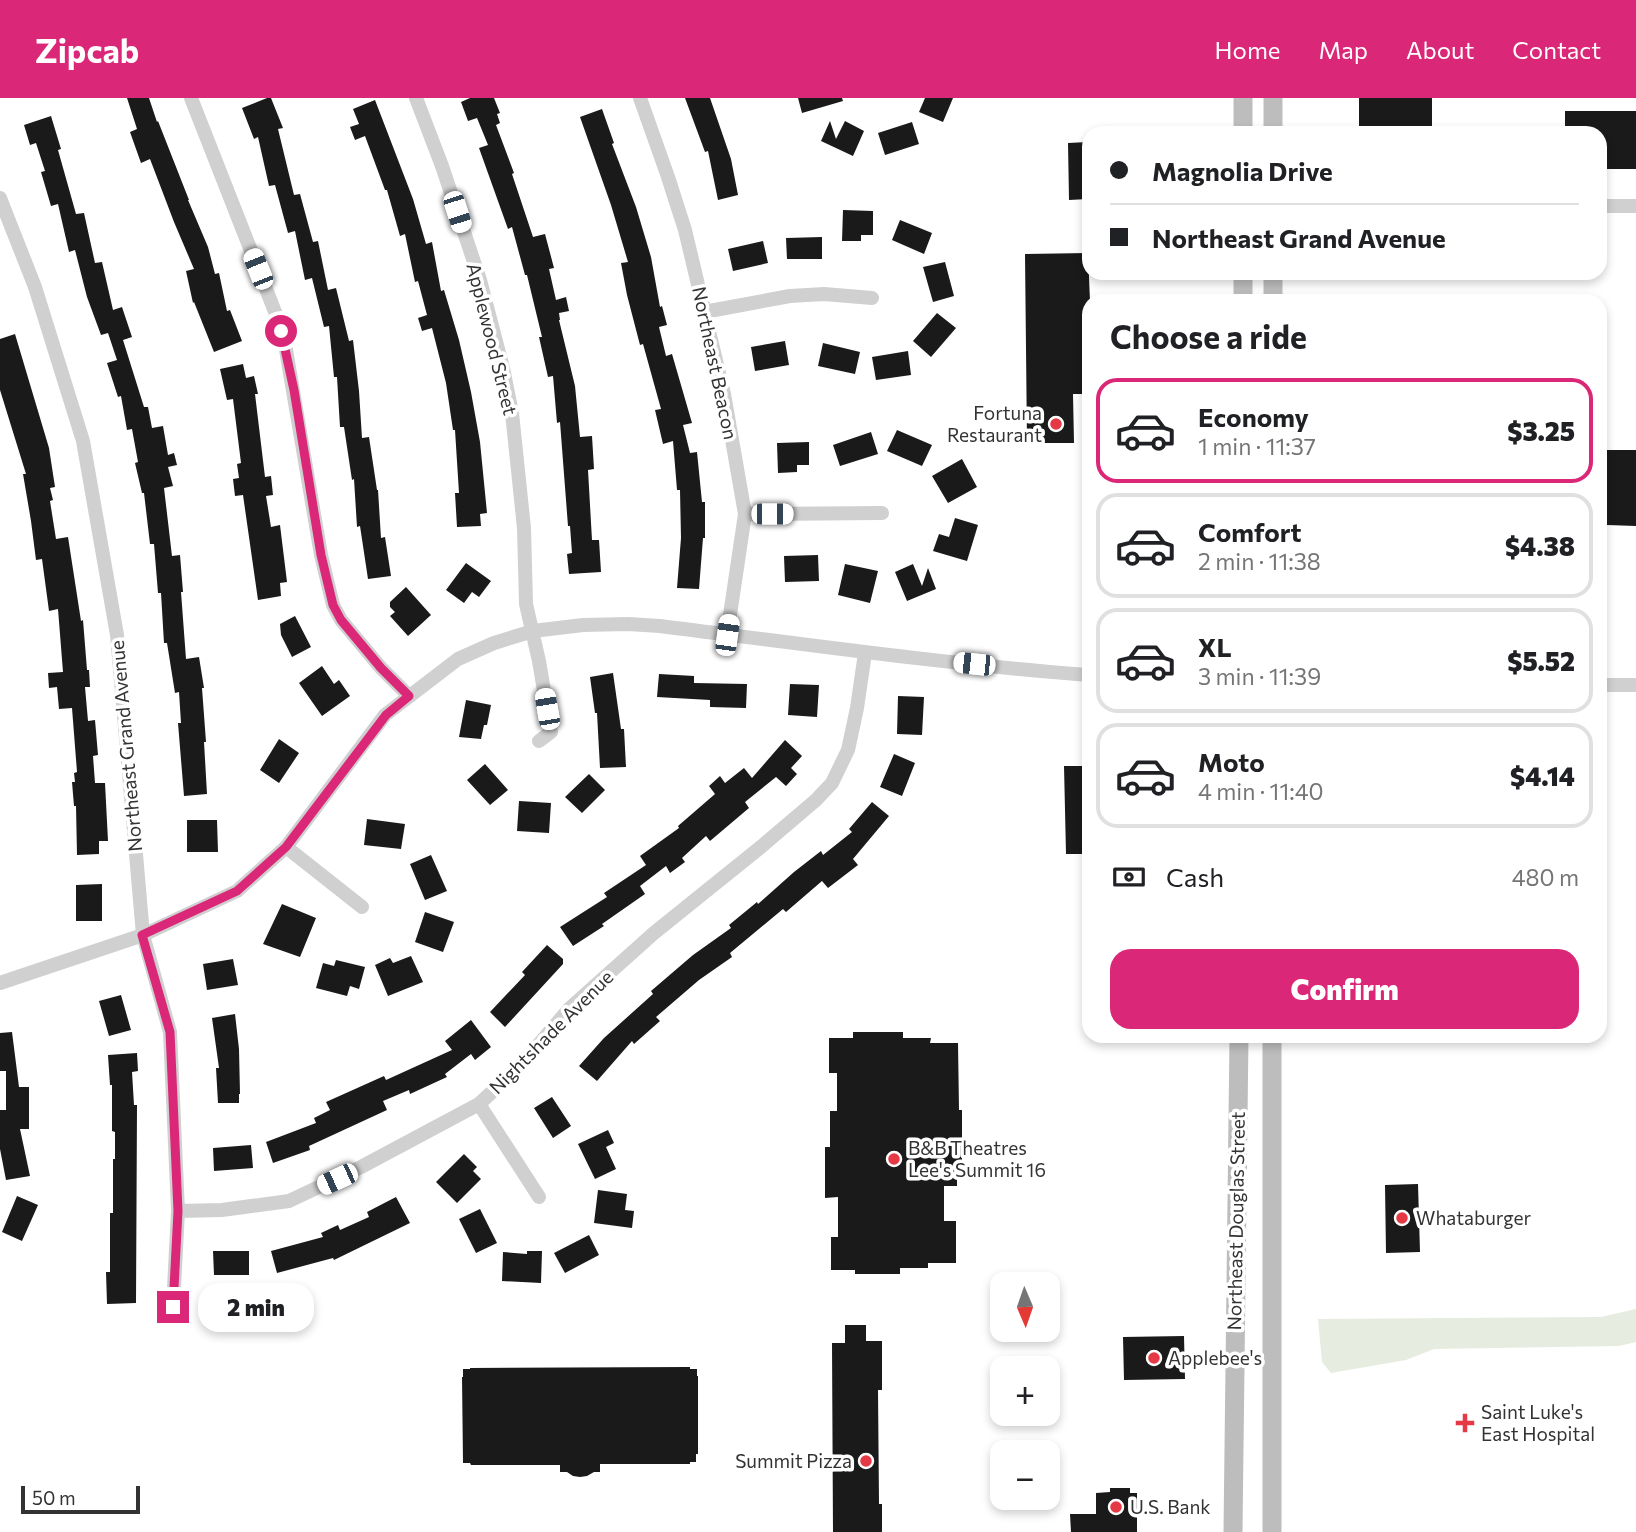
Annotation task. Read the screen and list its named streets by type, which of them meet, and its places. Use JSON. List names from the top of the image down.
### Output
{
  "streets": {
    "main road": ["Northeast Douglas Street"],
    "street": [
      "Applewood Street",
      "Northeast Beacon",
      "Northeast Grand Avenue",
      "Nightshade Avenue"
    ]
  },
  "crossings": [
    ["Northeast Grand Avenue", "Nightshade Avenue"]
  ],
  "places": {
    "other": [
      "Fortuna Restaurant",
      "B&B Theatres Lee's Summit 16",
      "Whataburger",
      "Applebee's",
      "Summit Pizza",
      "U.S. Bank"
    ],
    "health": ["Saint Luke's East Hospital"]
  },
  "scale_bar": "50 m",
  "north": "bottom",
  "page": {
    "header": "Zipcab",
    "nav": [
      "Home",
      "Map",
      "About",
      "Contact"
    ],
    "banner": ["Magnolia Drive", "Northeast Grand Avenue"],
    "heading": "Choose a ride",
    "list": [
      {
        "name": "Economy",
        "note": "1 min · 11:37",
        "value": "$3.25"
      },
      {
        "name": "Comfort",
        "note": "2 min · 11:38",
        "value": "$4.38"
      },
      {
        "name": "XL",
        "note": "3 min · 11:39",
        "value": "$5.52"
      },
      {
        "name": "Moto",
        "note": "4 min · 11:40",
        "value": "$4.14"
      }
    ],
    "pay": ["Cash", "480 m"],
    "buttons": "Confirm",
    "map_buttons": ["+", "−"],
    "bubble": "2 min",
    "scale": "50 m"
  }
}
